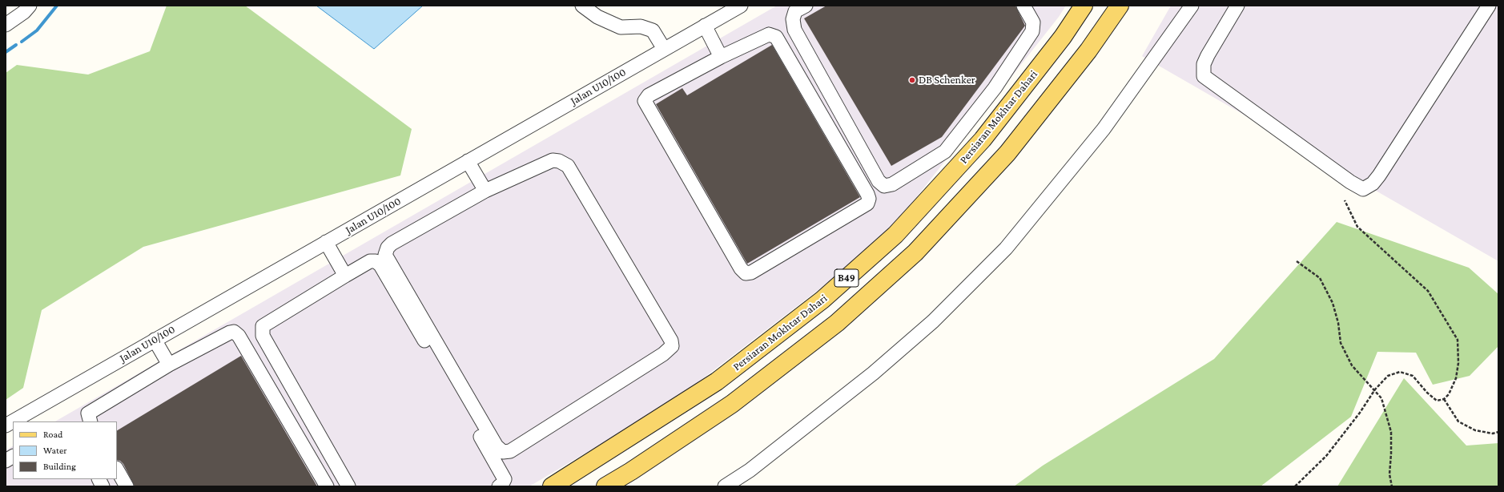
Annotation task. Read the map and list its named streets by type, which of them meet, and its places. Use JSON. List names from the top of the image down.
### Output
{
  "streets": {
    "main road": ["Persiaran Mokhtar Dahari", "B49"],
    "street": ["Jalan U10/100"]
  },
  "places": ["DB Schenker"],
  "legend": ["Road", "Water", "Building"]
}
